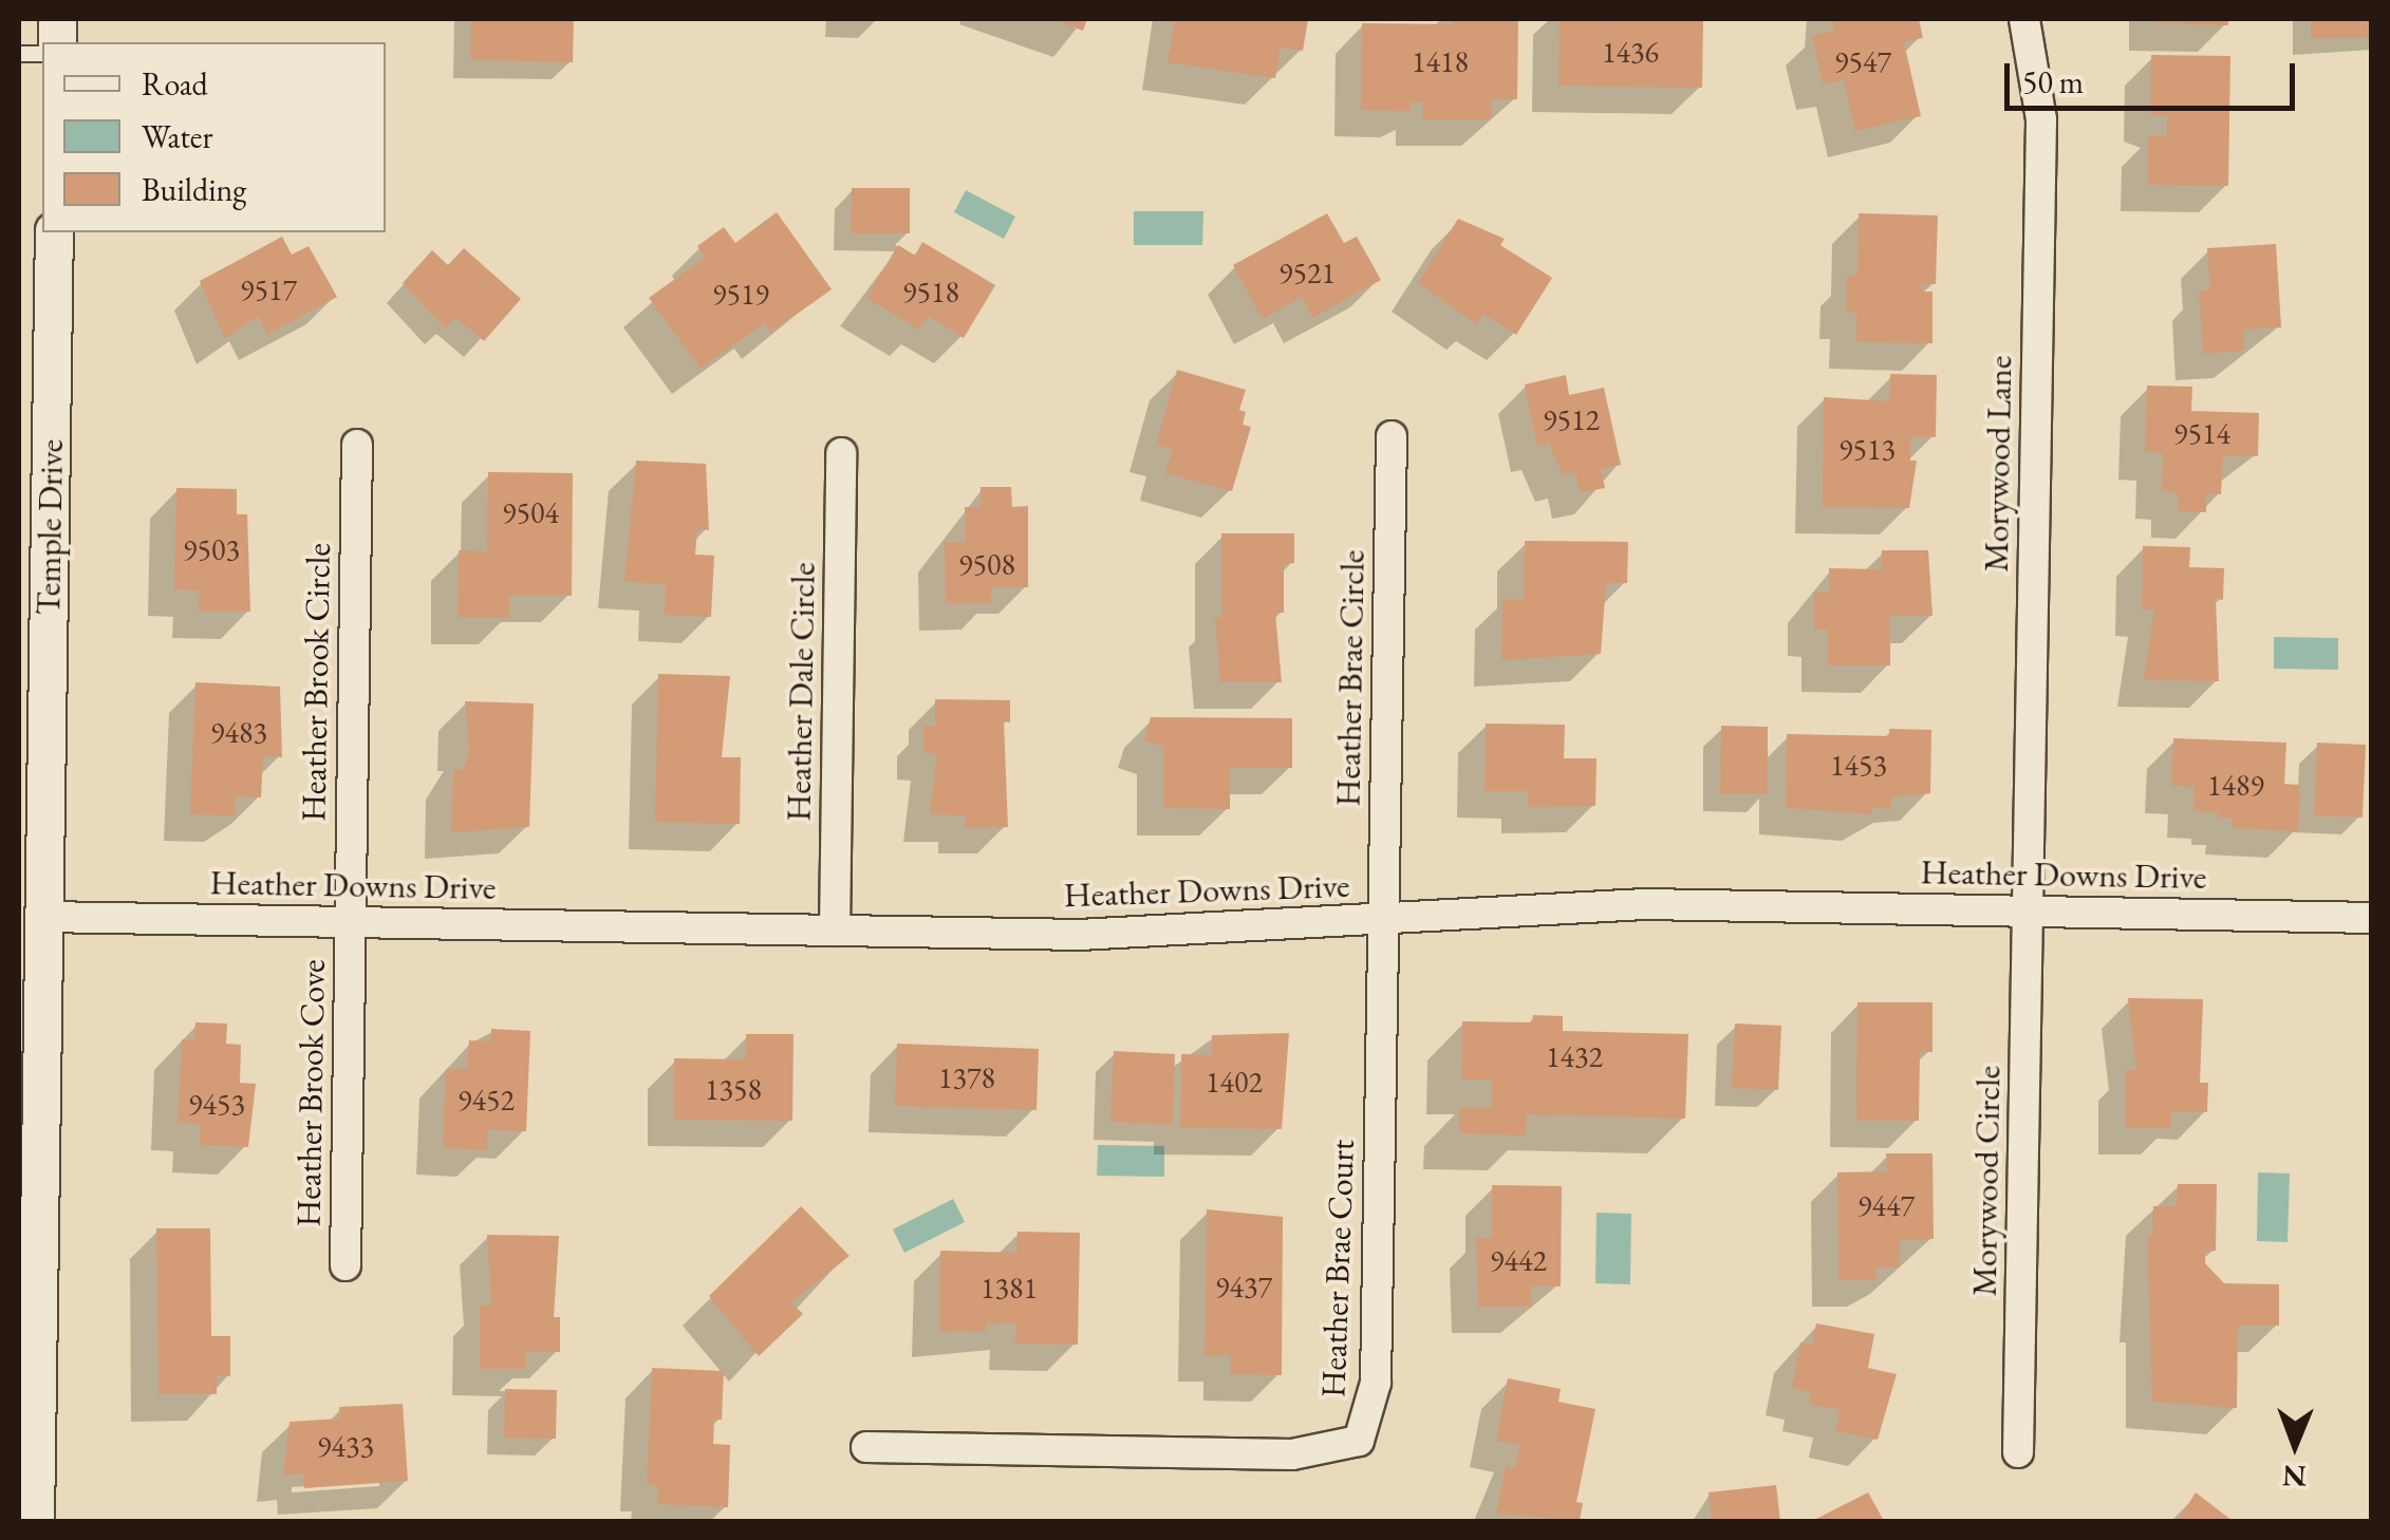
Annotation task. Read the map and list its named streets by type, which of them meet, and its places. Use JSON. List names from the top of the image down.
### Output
{
  "streets": {
    "street": [
      "Morywood Lane",
      "Temple Drive",
      "Heather Brae Circle",
      "Heather Brook Circle",
      "Heather Dale Circle",
      "Heather Downs Drive",
      "Heather Brook Cove",
      "Morywood Circle",
      "Heather Brae Court"
    ]
  },
  "crossings": [
    ["Morywood Lane", "Heather Downs Drive"],
    ["Morywood Lane", "Morywood Circle"],
    ["Temple Drive", "Heather Downs Drive"],
    ["Heather Brae Circle", "Heather Downs Drive"],
    ["Heather Brae Circle", "Heather Brae Court"],
    ["Heather Brook Circle", "Heather Downs Drive"],
    ["Heather Brook Circle", "Heather Brook Cove"],
    ["Heather Dale Circle", "Heather Downs Drive"],
    ["Heather Downs Drive", "Heather Brook Cove"],
    ["Heather Downs Drive", "Morywood Circle"],
    ["Heather Downs Drive", "Heather Brae Court"]
  ],
  "house_numbers": [
    "1436",
    "1418",
    "9547",
    "9521",
    "9517",
    "9518",
    "9519",
    "9512",
    "9514",
    "9513",
    "9504",
    "9503",
    "9508",
    "9483",
    "1453",
    "1489",
    "1432",
    "1378",
    "1402",
    "1358",
    "9452",
    "9453",
    "9447",
    "9442",
    "9437",
    "1381",
    "9433"
  ],
  "legend": ["Road", "Water", "Building"],
  "scale_bar": "50 m",
  "north": "bottom"
}
